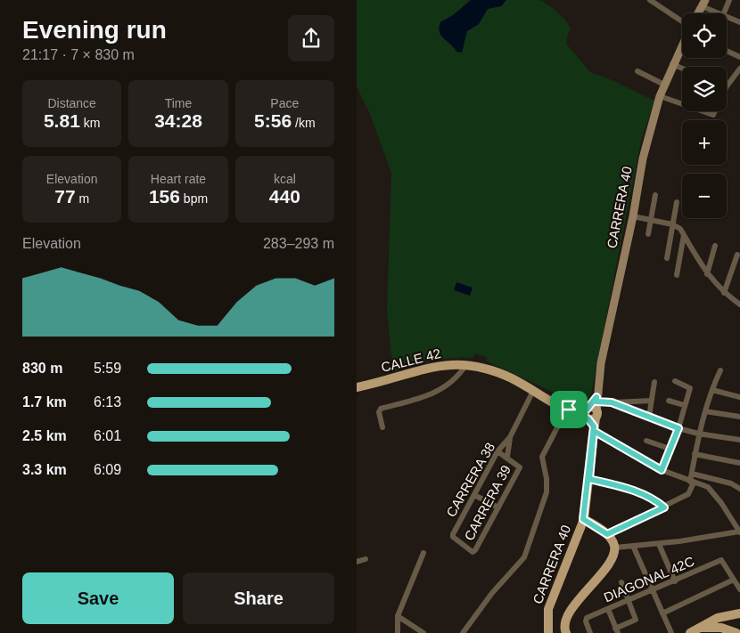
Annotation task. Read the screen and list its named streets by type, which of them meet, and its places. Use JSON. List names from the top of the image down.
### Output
{
  "streets": {
    "main road": ["CARRERA 40", "CALLE 42"],
    "street": ["CARRERA 38", "CARRERA 39", "DIAGONAL 42C"]
  },
  "crossings": [
    ["CARRERA 40", "CALLE 42"],
    ["CALLE 42", "CARRERA 38"],
    ["CARRERA 38", "CARRERA 39"]
  ],
  "page": {
    "heading": ["Evening run", "21:17 · 7 × 830 m"],
    "map_buttons": ["+", "−"],
    "stats": [
      ["Distance", "5.81 km"],
      ["Time", "34:28"],
      ["Pace", "5:56 /km"],
      ["Elevation", "77 m"],
      ["Heart rate", "156 bpm"],
      ["kcal", "440"]
    ],
    "chart": ["Elevation", "283–293 m"],
    "list": [
      {
        "name": "830 m",
        "note": "5:59"
      },
      {
        "name": "1.7 km",
        "note": "6:13"
      },
      {
        "name": "2.5 km",
        "note": "6:01"
      },
      {
        "name": "3.3 km",
        "note": "6:09"
      }
    ],
    "buttons": ["Save", "Share"]
  }
}
